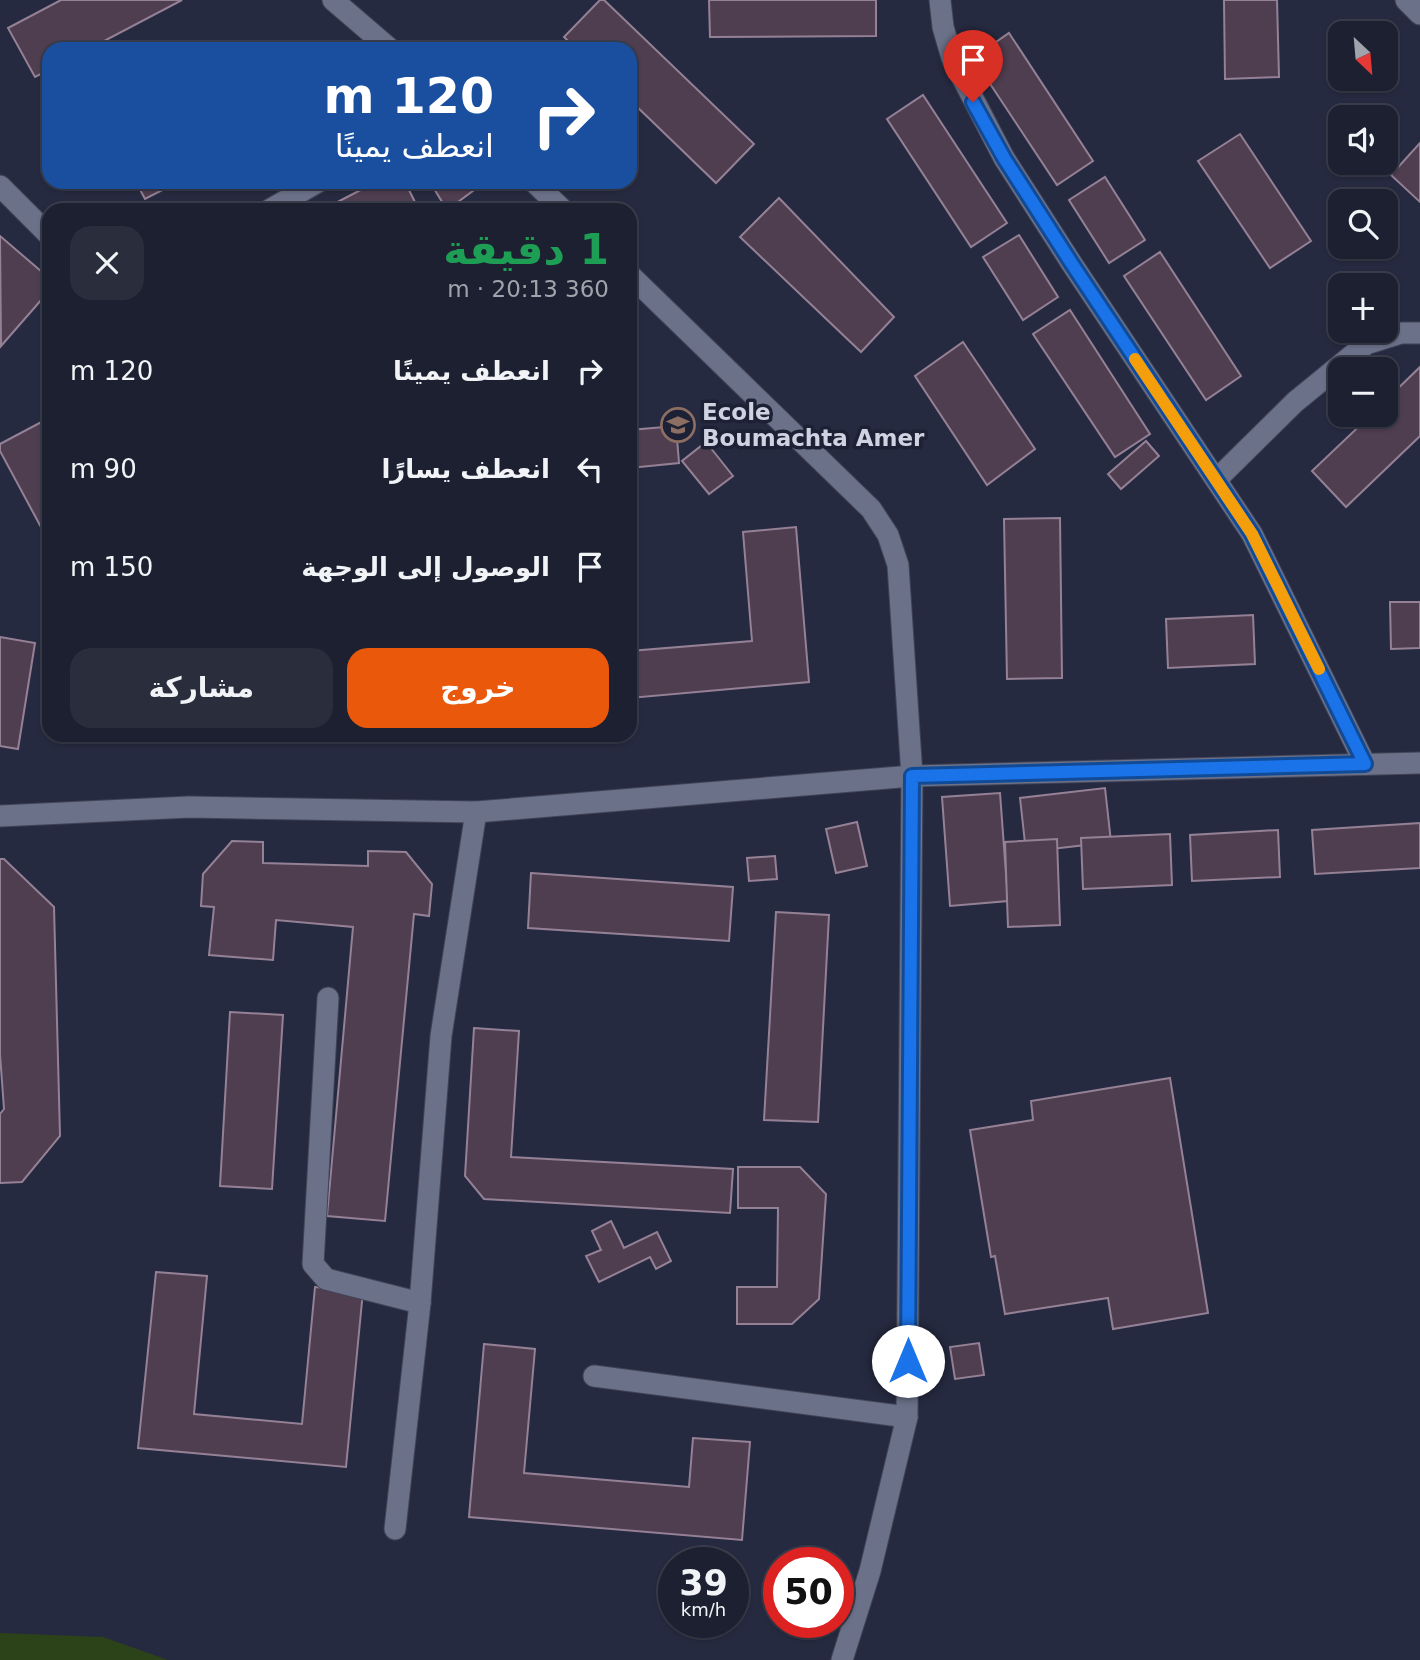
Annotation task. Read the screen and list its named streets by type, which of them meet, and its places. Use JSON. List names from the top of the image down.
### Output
{
  "places": {
    "school or university": ["Ecole Boumachta Amer"]
  },
  "north": "bottom right",
  "page": {
    "map_buttons": ["+", "−"],
    "turn": ["120 m", "انعطف يمينًا"],
    "heading": ["1 دقيقة", "360 m · 20:13"],
    "list": [
      {
        "name": "انعطف يمينًا",
        "value": "120 m"
      },
      {
        "name": "انعطف يسارًا",
        "value": "90 m"
      },
      {
        "name": "الوصول إلى الوجهة",
        "value": "150 m"
      }
    ],
    "buttons": ["خروج", "مشاركة"],
    "speed": "39 km/h",
    "limit": "50"
  }
}
